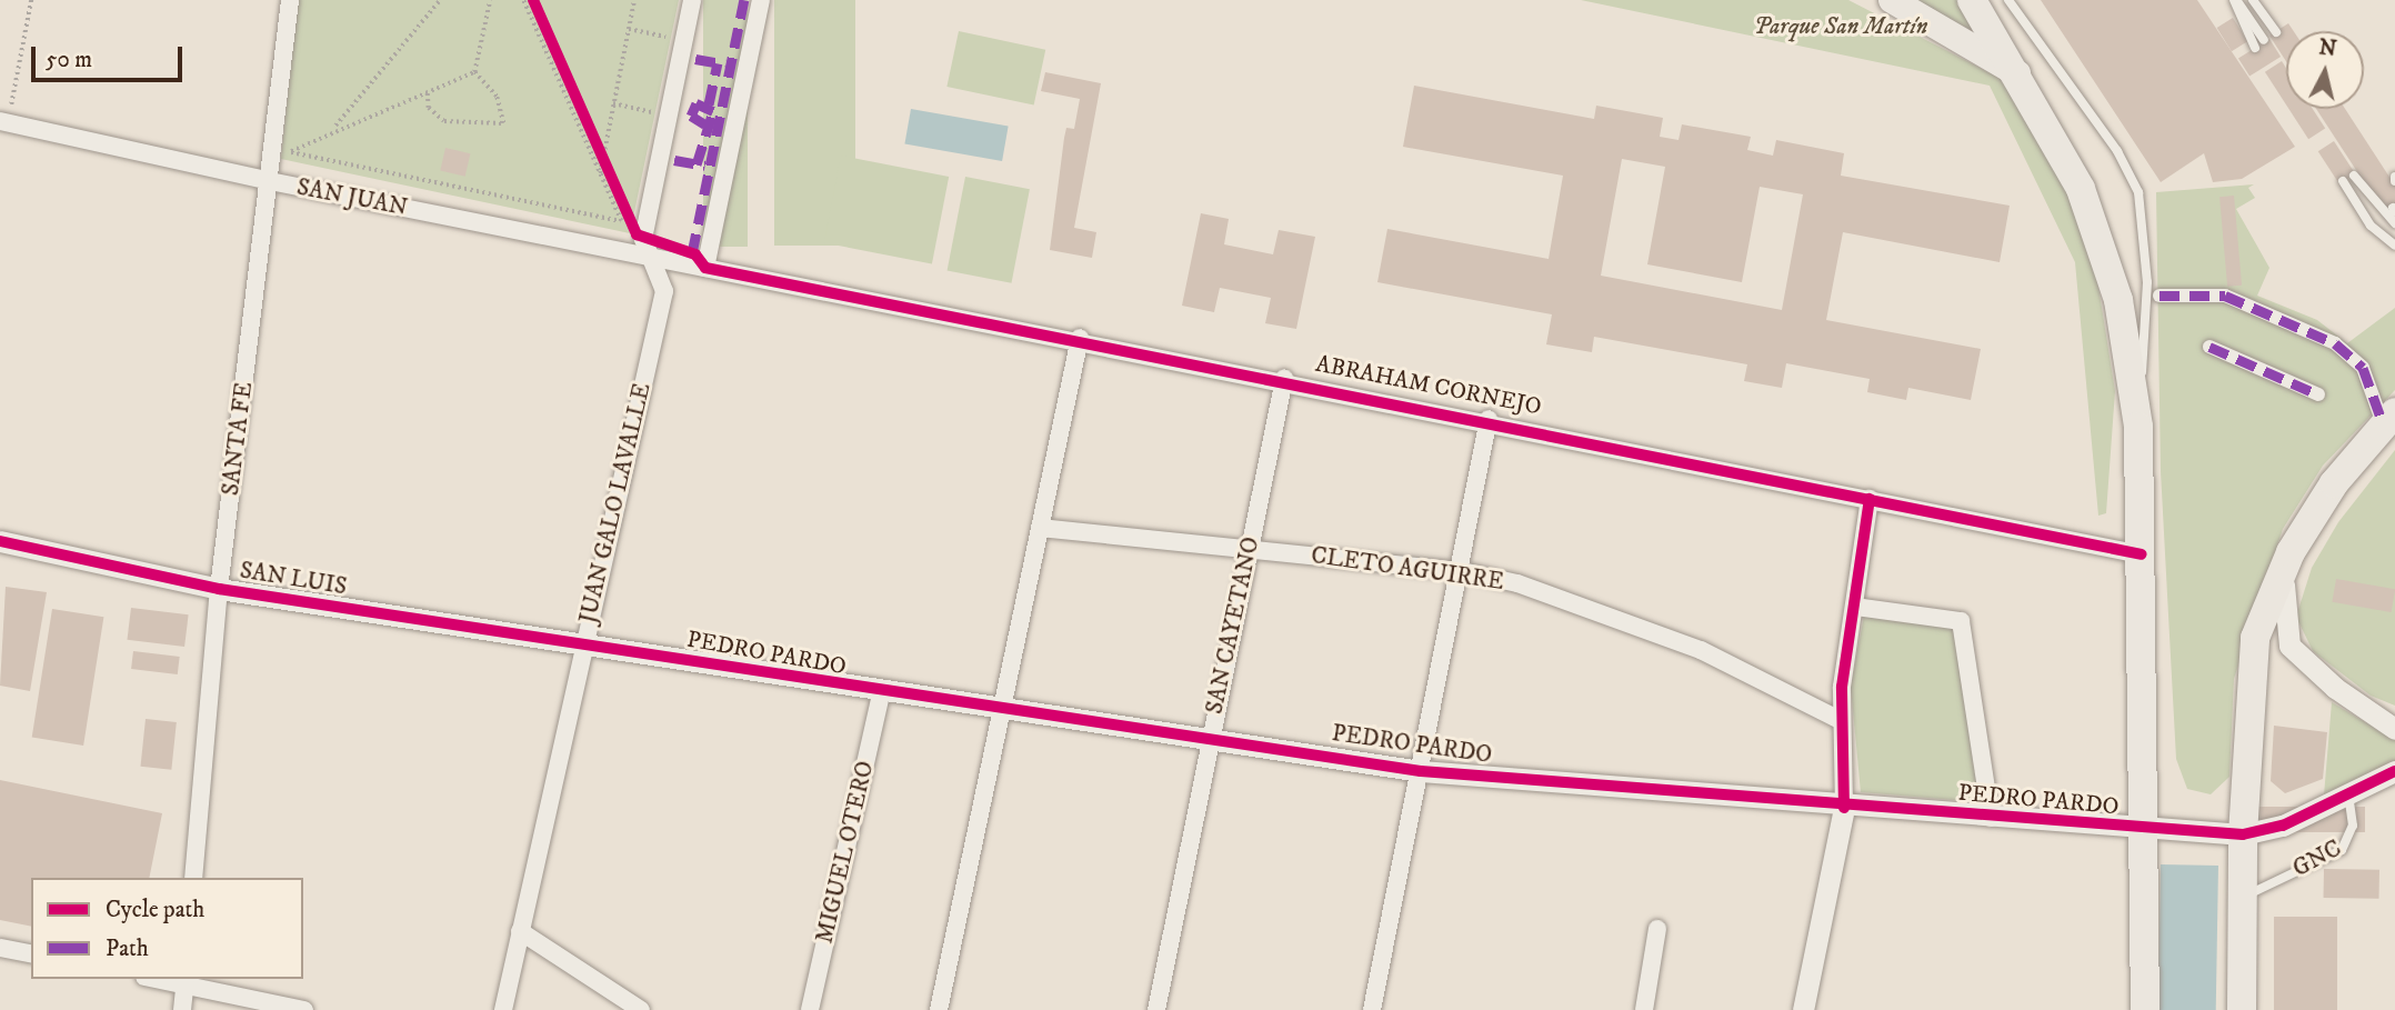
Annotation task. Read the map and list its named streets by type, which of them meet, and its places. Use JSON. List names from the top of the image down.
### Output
{
  "streets": {
    "street": [
      "SAN JUAN",
      "ABRAHAM CORNEJO",
      "SANTA FE",
      "JUAN GALO LAVALLE",
      "CLETO AGUIRRE",
      "SAN LUIS",
      "SAN CAYETANO",
      "PEDRO PARDO",
      "MIGUEL OTERO"
    ],
    "lane": ["GNC"]
  },
  "crossings": [
    ["SAN JUAN", "ABRAHAM CORNEJO"],
    ["SAN JUAN", "SANTA FE"],
    ["SAN JUAN", "JUAN GALO LAVALLE"],
    ["ABRAHAM CORNEJO", "SAN CAYETANO"],
    ["SANTA FE", "SAN LUIS"],
    ["JUAN GALO LAVALLE", "SAN LUIS"],
    ["JUAN GALO LAVALLE", "PEDRO PARDO"],
    ["CLETO AGUIRRE", "SAN CAYETANO"],
    ["SAN LUIS", "PEDRO PARDO"],
    ["SAN CAYETANO", "PEDRO PARDO"],
    ["PEDRO PARDO", "MIGUEL OTERO"],
    ["PEDRO PARDO", "GNC"]
  ],
  "parks": ["Parque San Martín"],
  "legend": ["Cycle path", "Path"],
  "scale_bar": "50 m",
  "north": "top"
}
